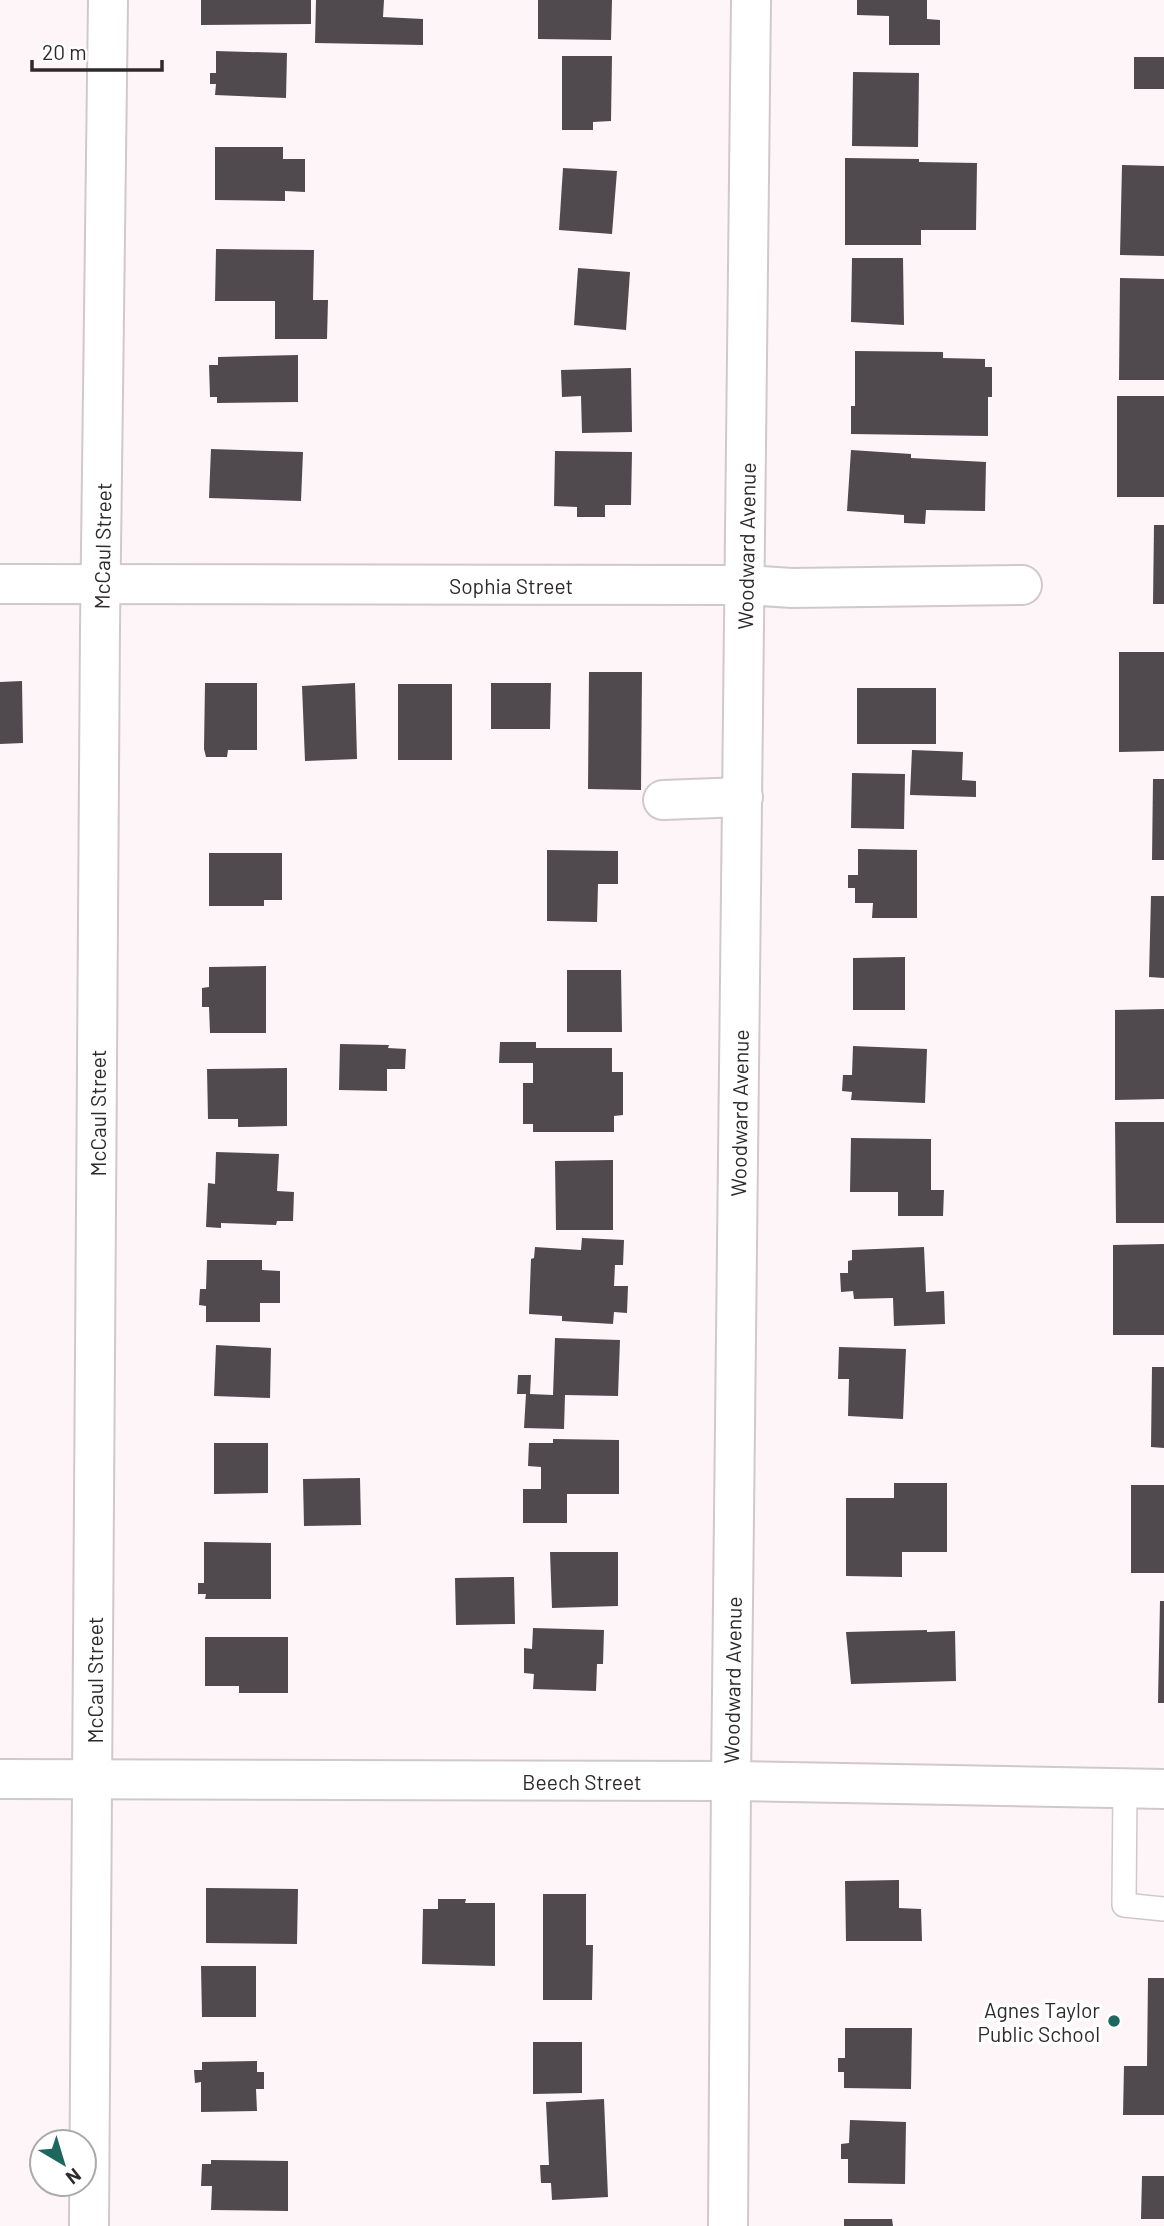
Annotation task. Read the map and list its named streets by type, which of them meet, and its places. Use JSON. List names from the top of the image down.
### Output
{
  "streets": {
    "street": [
      "McCaul Street",
      "Woodward Avenue",
      "Sophia Street",
      "Beech Street"
    ]
  },
  "crossings": [
    ["McCaul Street", "Sophia Street"],
    ["McCaul Street", "Beech Street"],
    ["Woodward Avenue", "Sophia Street"],
    ["Woodward Avenue", "Beech Street"]
  ],
  "places": ["Agnes Taylor Public School"],
  "scale_bar": "20 m",
  "north": "bottom right"
}
